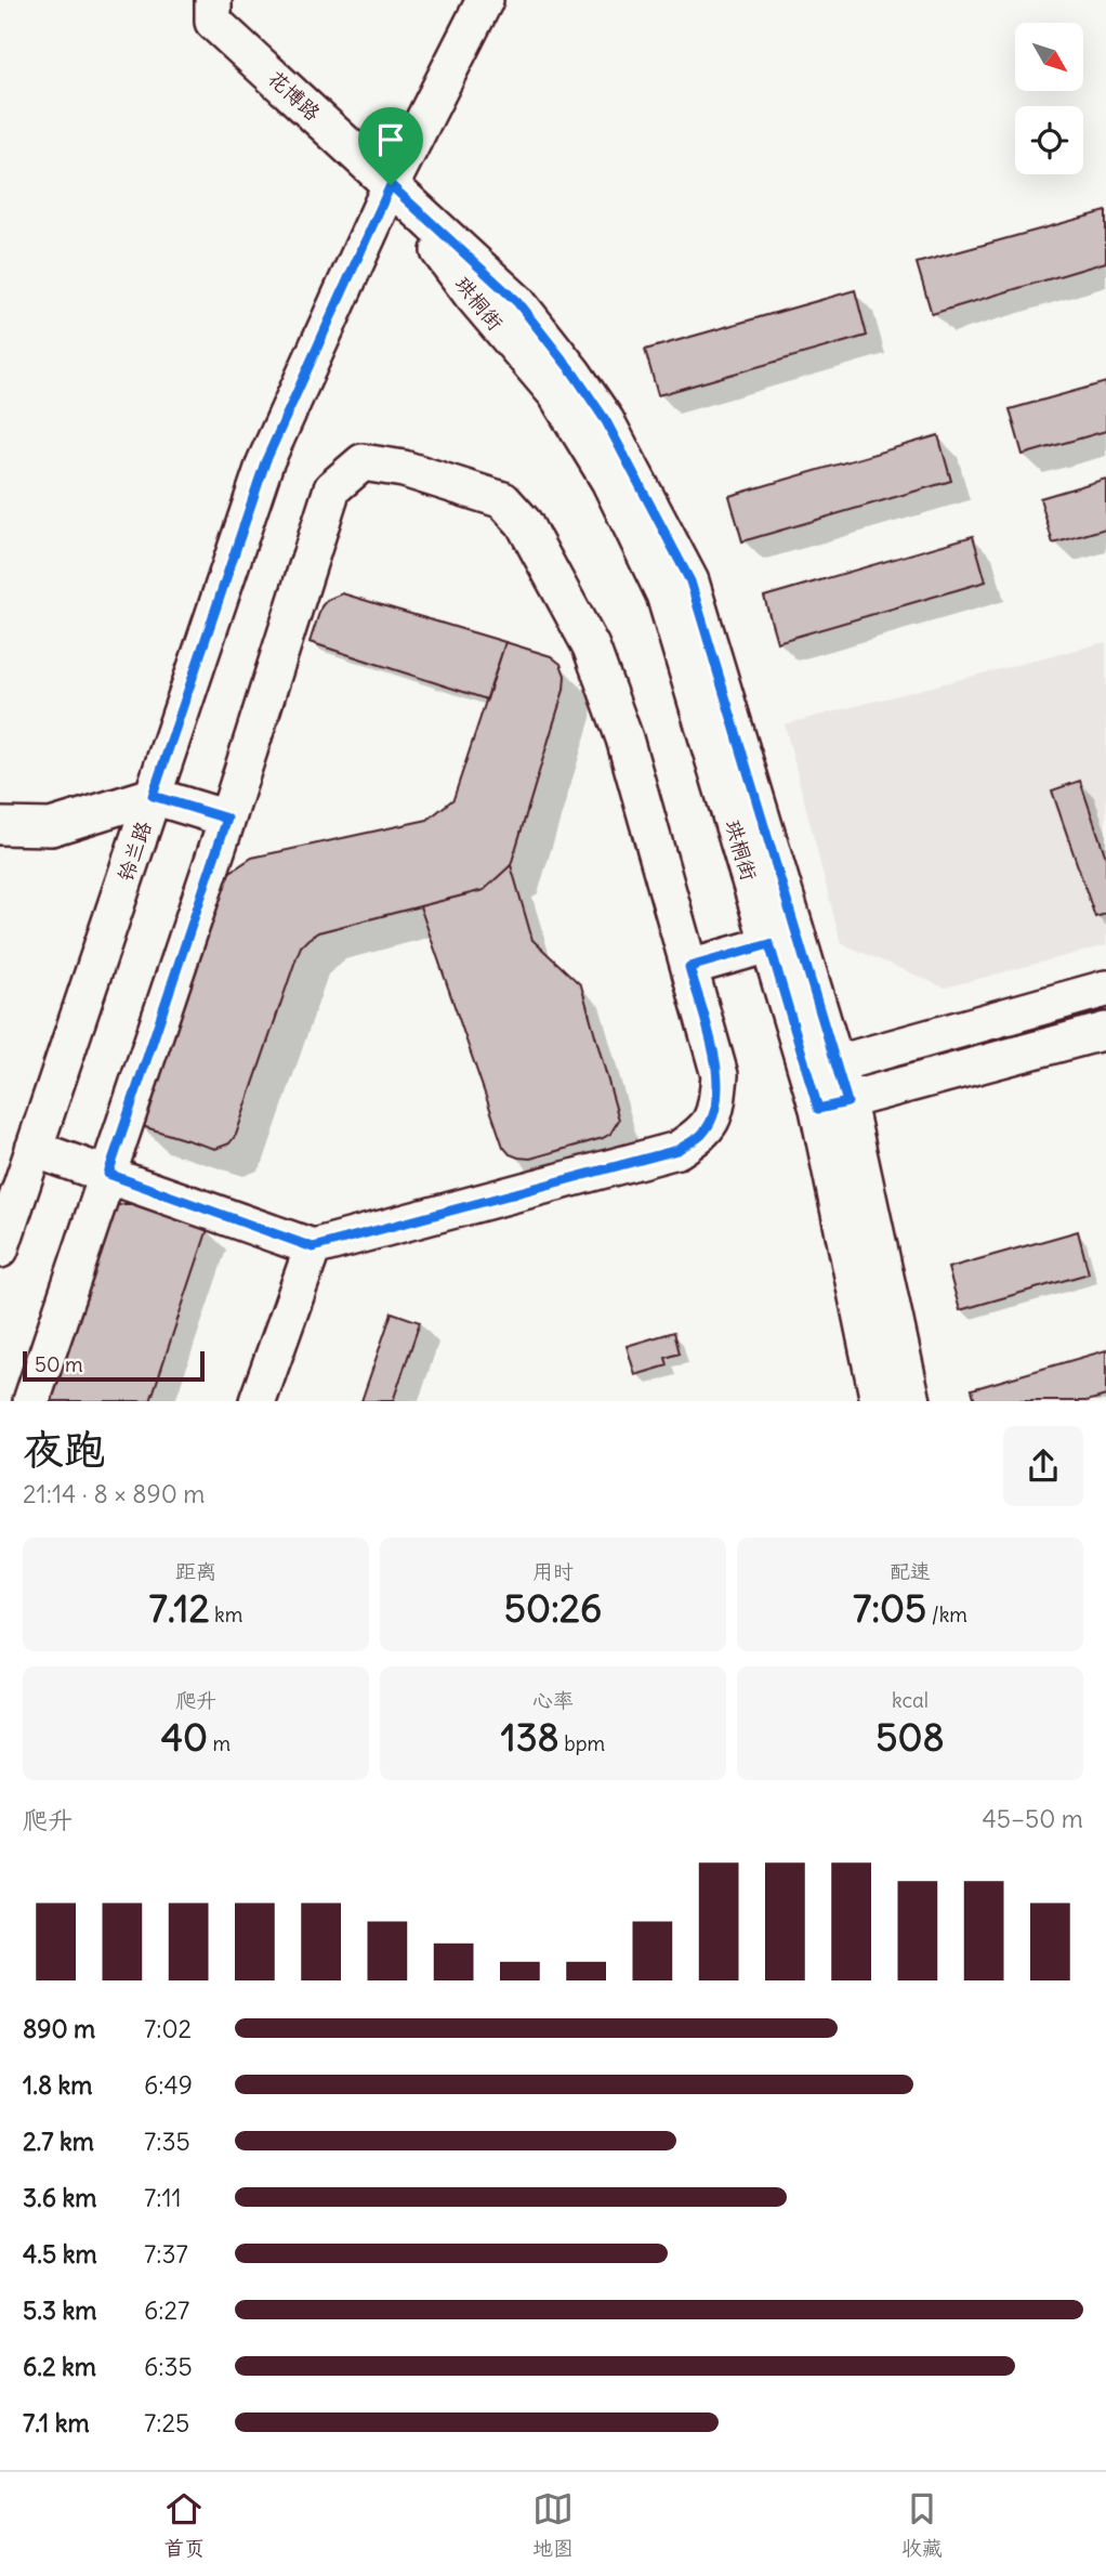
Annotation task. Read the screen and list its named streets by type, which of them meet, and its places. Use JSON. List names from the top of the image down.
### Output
{
  "streets": {
    "street": ["花博路", "珙桐街", "铃兰路"]
  },
  "crossings": [
    ["花博路", "珙桐街"],
    ["花博路", "铃兰路"],
    ["珙桐街", "铃兰路"]
  ],
  "scale_bar": "50 m",
  "north": "bottom right",
  "page": {
    "scale": "50 m",
    "heading": ["夜跑", "21:14 · 8 × 890 m"],
    "stats": [
      ["距离", "7.12 km"],
      ["用时", "50:26"],
      ["配速", "7:05 /km"],
      ["爬升", "40 m"],
      ["心率", "138 bpm"],
      ["kcal", "508"]
    ],
    "chart": ["爬升", "45–50 m"],
    "list": [
      {
        "name": "890 m",
        "note": "7:02"
      },
      {
        "name": "1.8 km",
        "note": "6:49"
      },
      {
        "name": "2.7 km",
        "note": "7:35"
      },
      {
        "name": "3.6 km",
        "note": "7:11"
      },
      {
        "name": "4.5 km",
        "note": "7:37"
      },
      {
        "name": "5.3 km",
        "note": "6:27"
      },
      {
        "name": "6.2 km",
        "note": "6:35"
      },
      {
        "name": "7.1 km",
        "note": "7:25"
      }
    ],
    "tabs": ["首页", "地图", "收藏"]
  }
}
